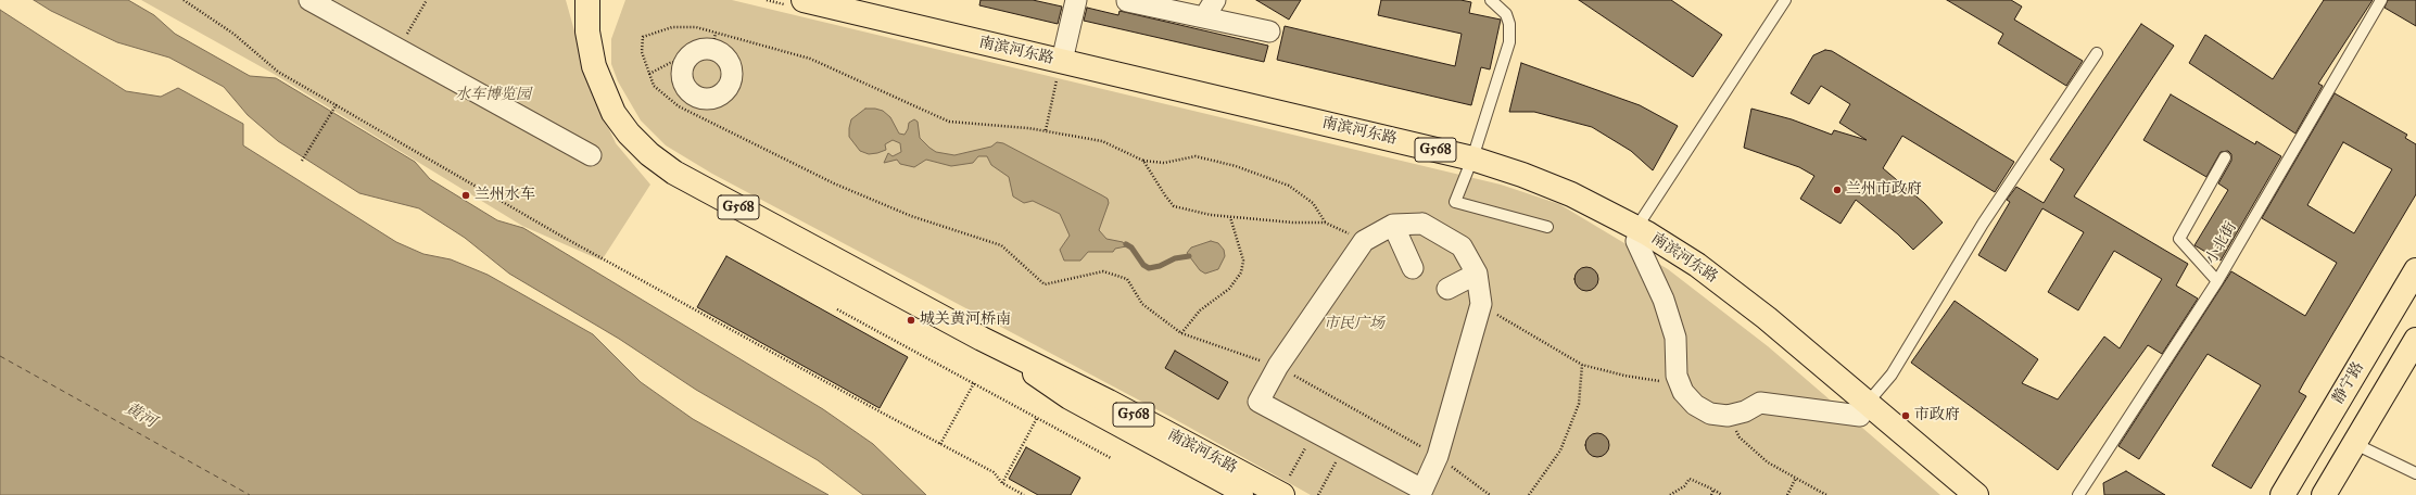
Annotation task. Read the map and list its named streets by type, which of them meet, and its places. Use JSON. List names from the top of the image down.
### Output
{
  "streets": {
    "main road": ["南滨河东路", "G568", "静宁路"],
    "lane": ["小北街"]
  },
  "water": ["黄河"],
  "parks": ["水车博览园", "市民广场"],
  "places": [
    "兰州市政府",
    "兰州水车",
    "城关黄河桥南",
    "市政府"
  ]
}
